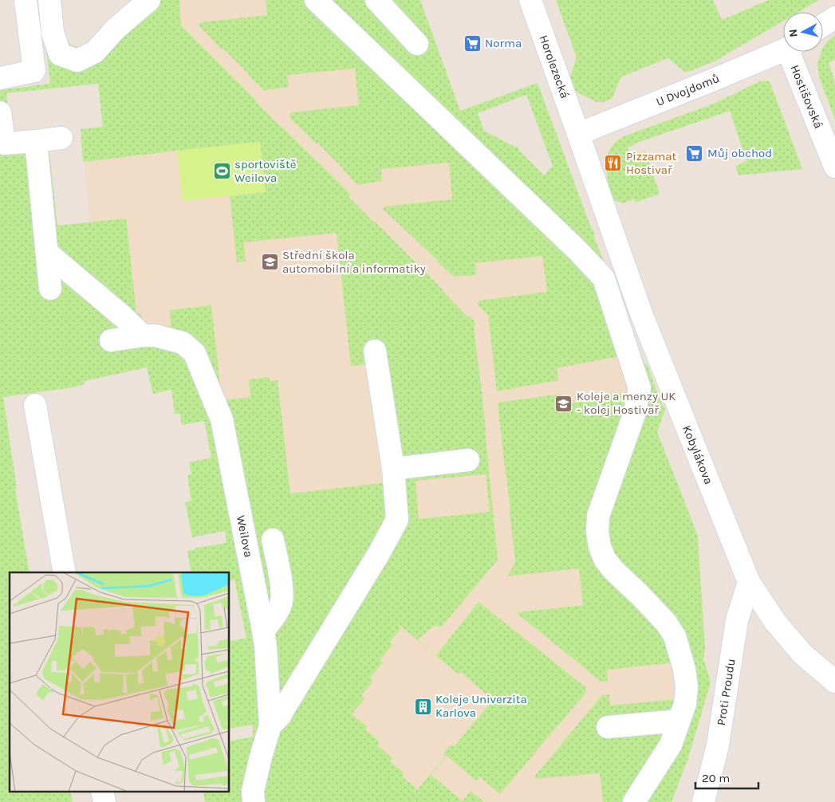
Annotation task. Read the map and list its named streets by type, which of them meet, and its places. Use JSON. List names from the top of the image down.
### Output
{
  "streets": {
    "street": [
      "Horolezecká",
      "U Dvojdomů",
      "Hostišovská",
      "Kobylákova",
      "Weilova",
      "Proti Proudu"
    ]
  },
  "crossings": [
    ["Horolezecká", "U Dvojdomů"],
    ["Horolezecká", "Kobylákova"],
    ["U Dvojdomů", "Kobylákova"],
    ["Kobylákova", "Proti Proudu"]
  ],
  "places": {
    "supermarket": ["Norma", "Můj obchod"],
    "restaurant": ["Pizzamat Hostivař"],
    "sports": ["sportoviště Weilova"],
    "school or university": ["Střední škola automobilní a informatiky", "Koleje a menzy UK - kolej Hostivař"],
    "building": ["Koleje Univerzita Karlova"]
  },
  "scale_bar": "20 m",
  "north": "left"
}
